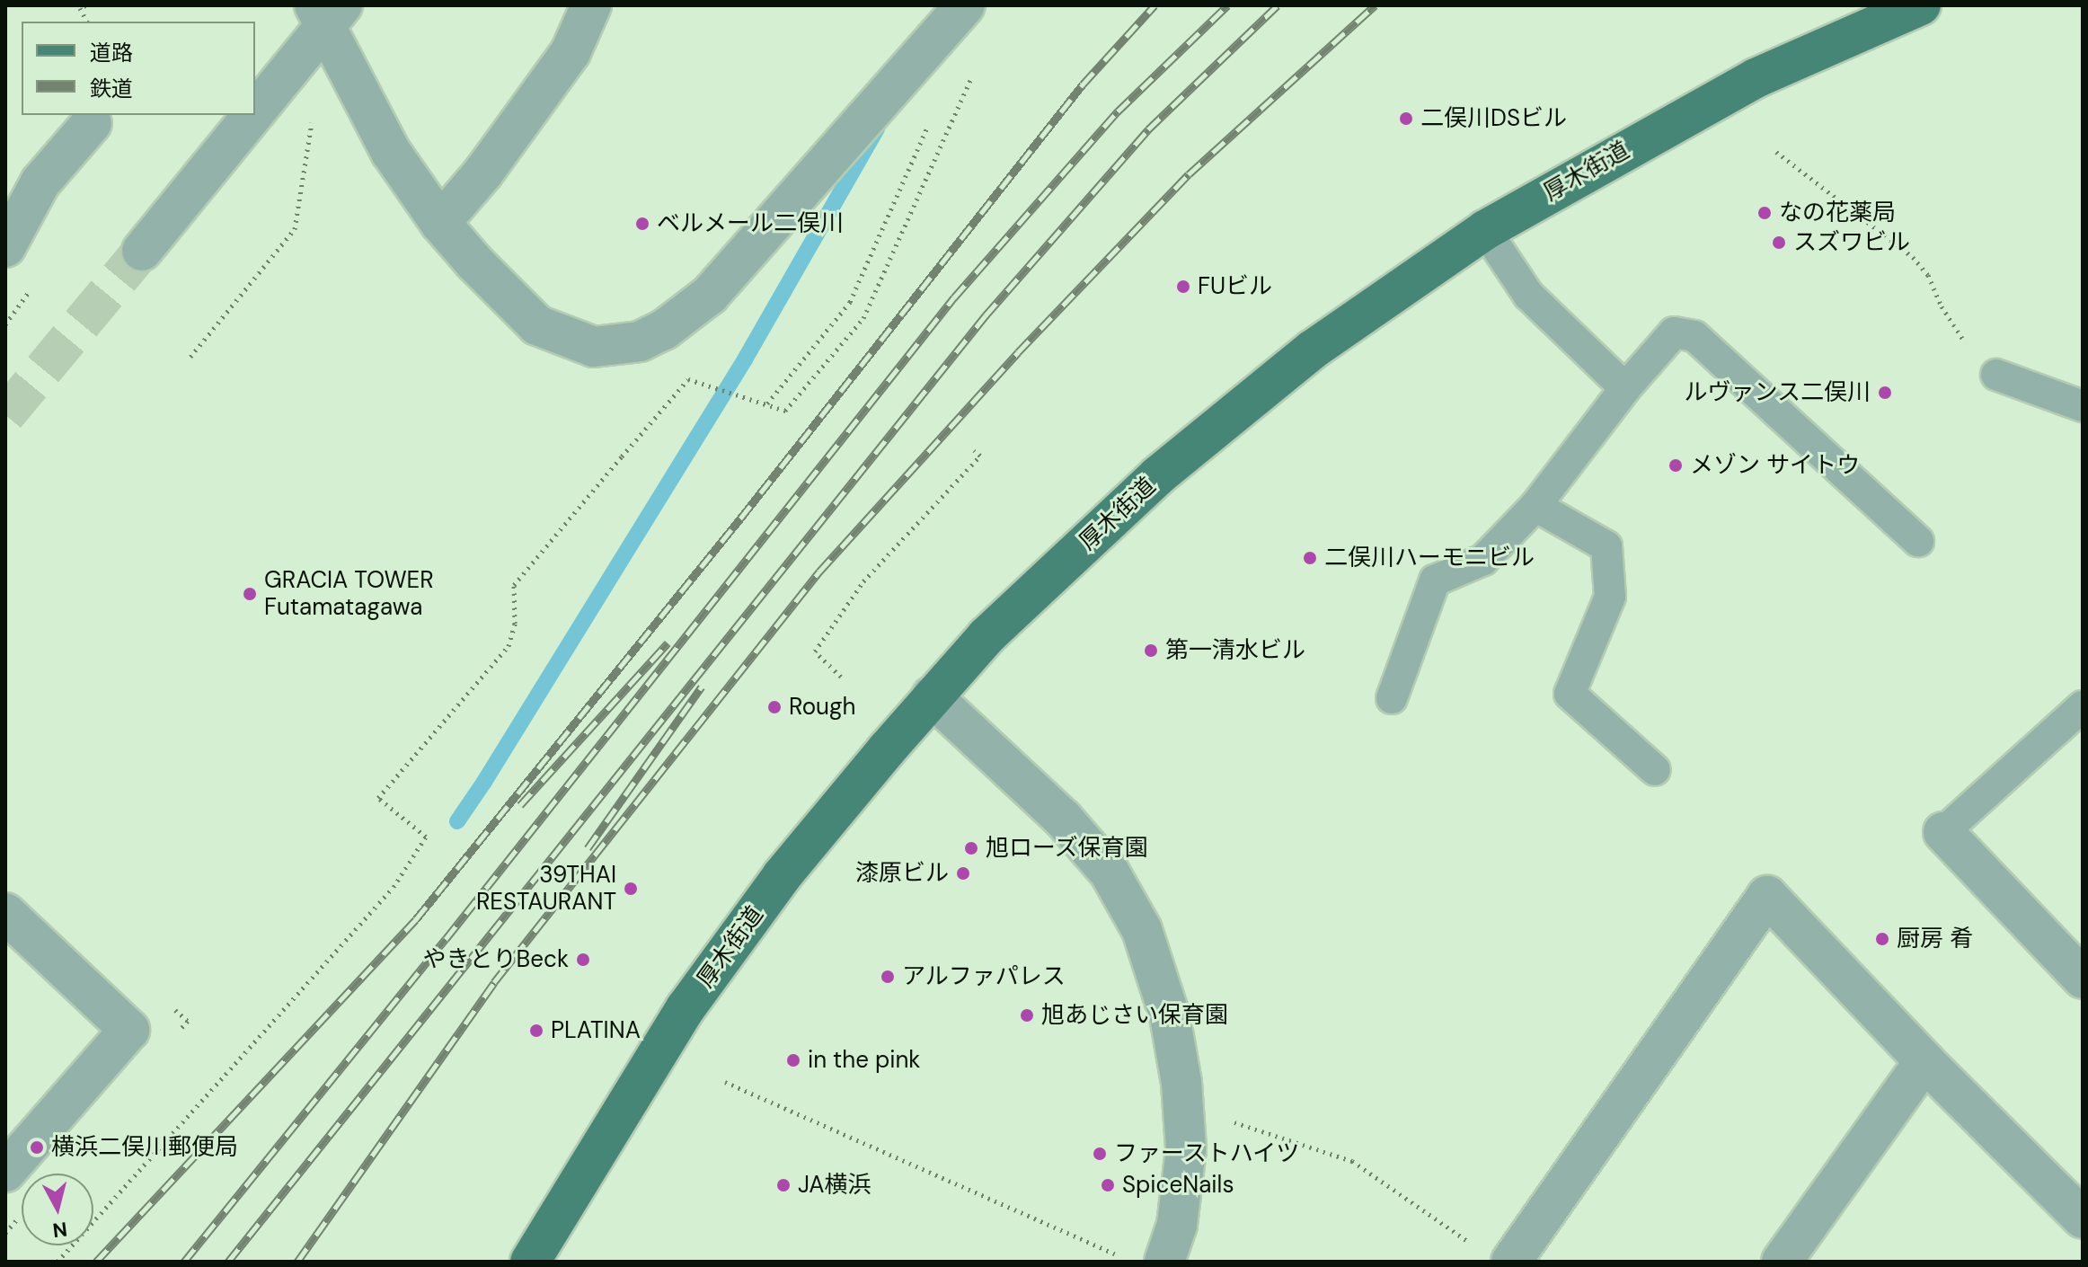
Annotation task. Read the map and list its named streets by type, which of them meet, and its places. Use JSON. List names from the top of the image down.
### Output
{
  "streets": {
    "main road": ["厚木街道"]
  },
  "places": [
    "二俣川DSビル",
    "なの花薬局",
    "ベルメール二俣川",
    "スズワビル",
    "FUビル",
    "ルヴァンス二俣川",
    "メゾン サイトウ",
    "二俣川ハーモニビル",
    "GRACIA TOWER Futamatagawa",
    "第一清水ビル",
    "Rough",
    "旭ローズ保育園",
    "漆原ビル",
    "39THAI RESTAURANT",
    "厨房 肴",
    "やきとりBeck",
    "アルファパレス",
    "旭あじさい保育園",
    "PLATINA",
    "in the pink",
    "横浜二俣川郵便局",
    "ファーストハイツ",
    "JA横浜",
    "SpiceNails"
  ],
  "legend": ["道路", "鉄道"],
  "north": "bottom"
}
